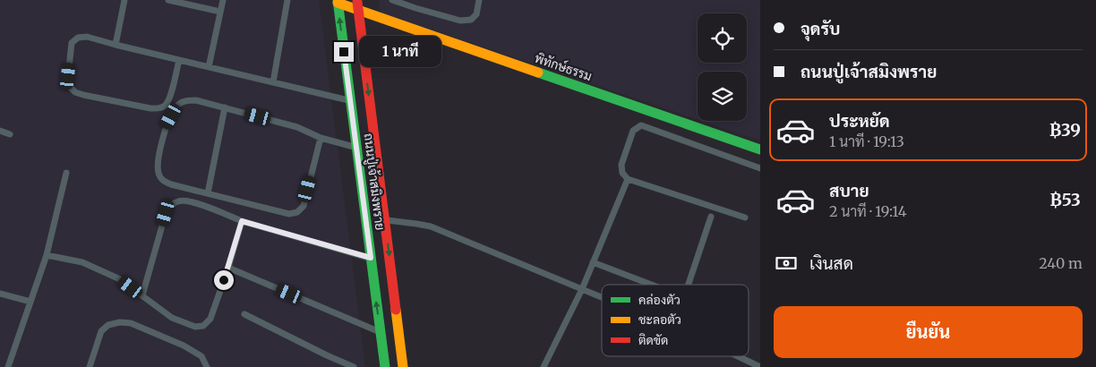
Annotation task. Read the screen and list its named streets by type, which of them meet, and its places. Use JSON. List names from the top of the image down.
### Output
{
  "streets": {
    "main road": ["พิทักษ์ธรรม", "ถนนปู่เจ้าสมิงพราย"]
  },
  "crossings": [
    ["พิทักษ์ธรรม", "ถนนปู่เจ้าสมิงพราย"]
  ],
  "legend": ["คล่องตัว", "ชะลอตัว", "ติดขัด"],
  "page": {
    "banner": ["จุดรับ", "ถนนปู่เจ้าสมิงพราย"],
    "bubble": "1 นาที",
    "list": [
      {
        "name": "ประหยัด",
        "note": "1 นาที · 19:13",
        "value": "฿39"
      },
      {
        "name": "สบาย",
        "note": "2 นาที · 19:14",
        "value": "฿53"
      }
    ],
    "pay": ["เงินสด", "240 m"],
    "buttons": "ยืนยัน"
  }
}
